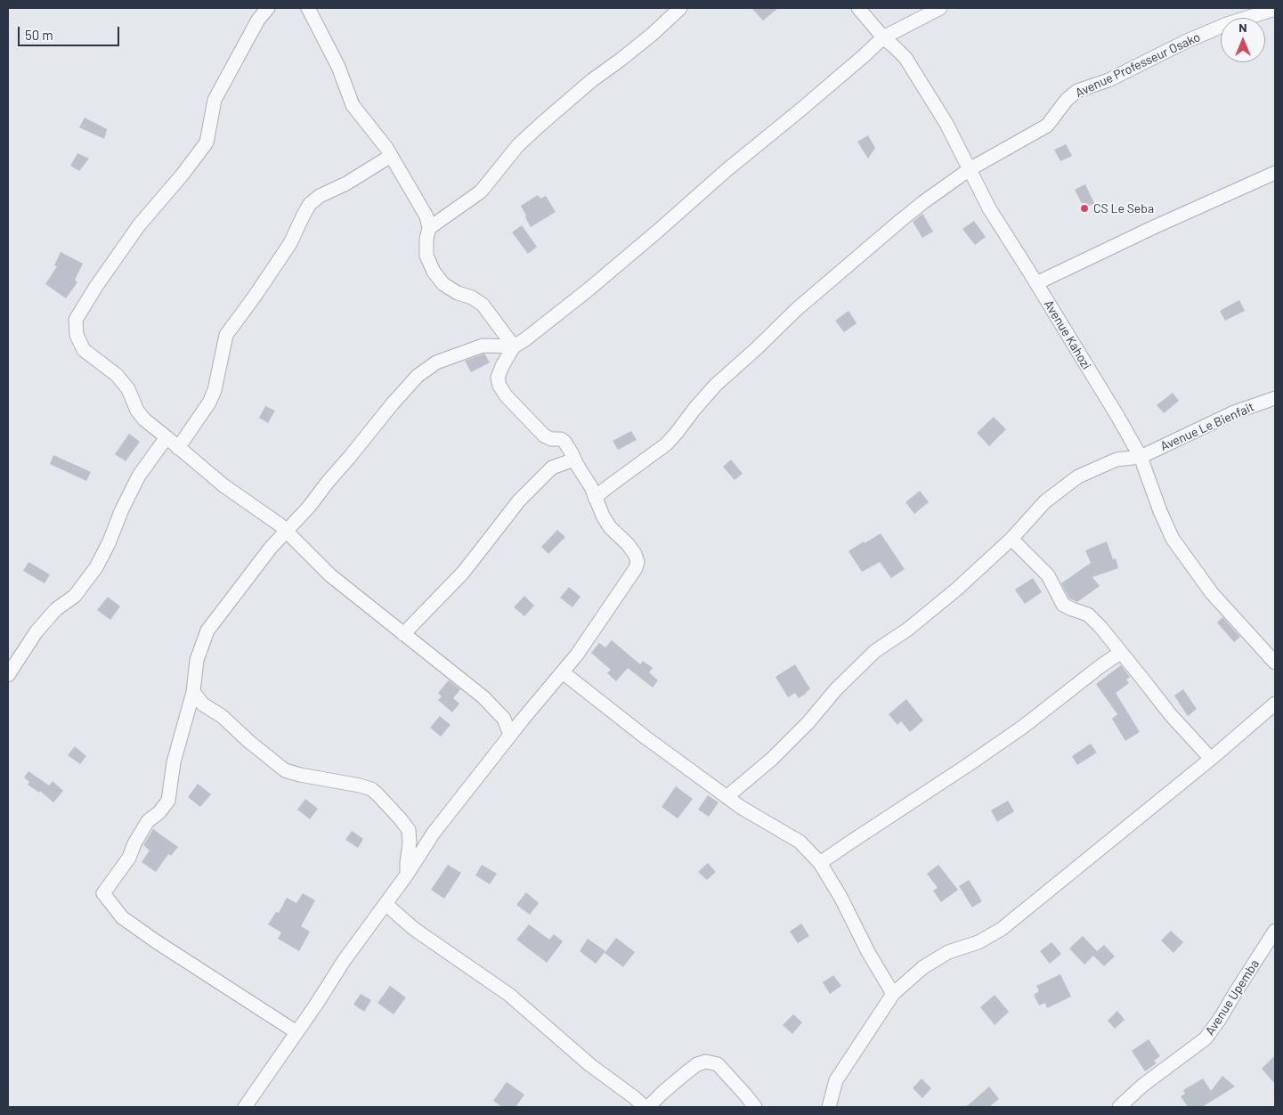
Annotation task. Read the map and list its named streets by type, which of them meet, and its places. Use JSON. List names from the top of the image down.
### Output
{
  "streets": {
    "street": [
      "Avenue Professeur Osako",
      "Avenue Kahozi",
      "Avenue Le Bienfait",
      "Avenue Upemba"
    ]
  },
  "crossings": [
    ["Avenue Professeur Osako", "Avenue Kahozi"],
    ["Avenue Kahozi", "Avenue Le Bienfait"]
  ],
  "places": ["CS Le Seba"],
  "scale_bar": "50 m",
  "north": "top"
}
